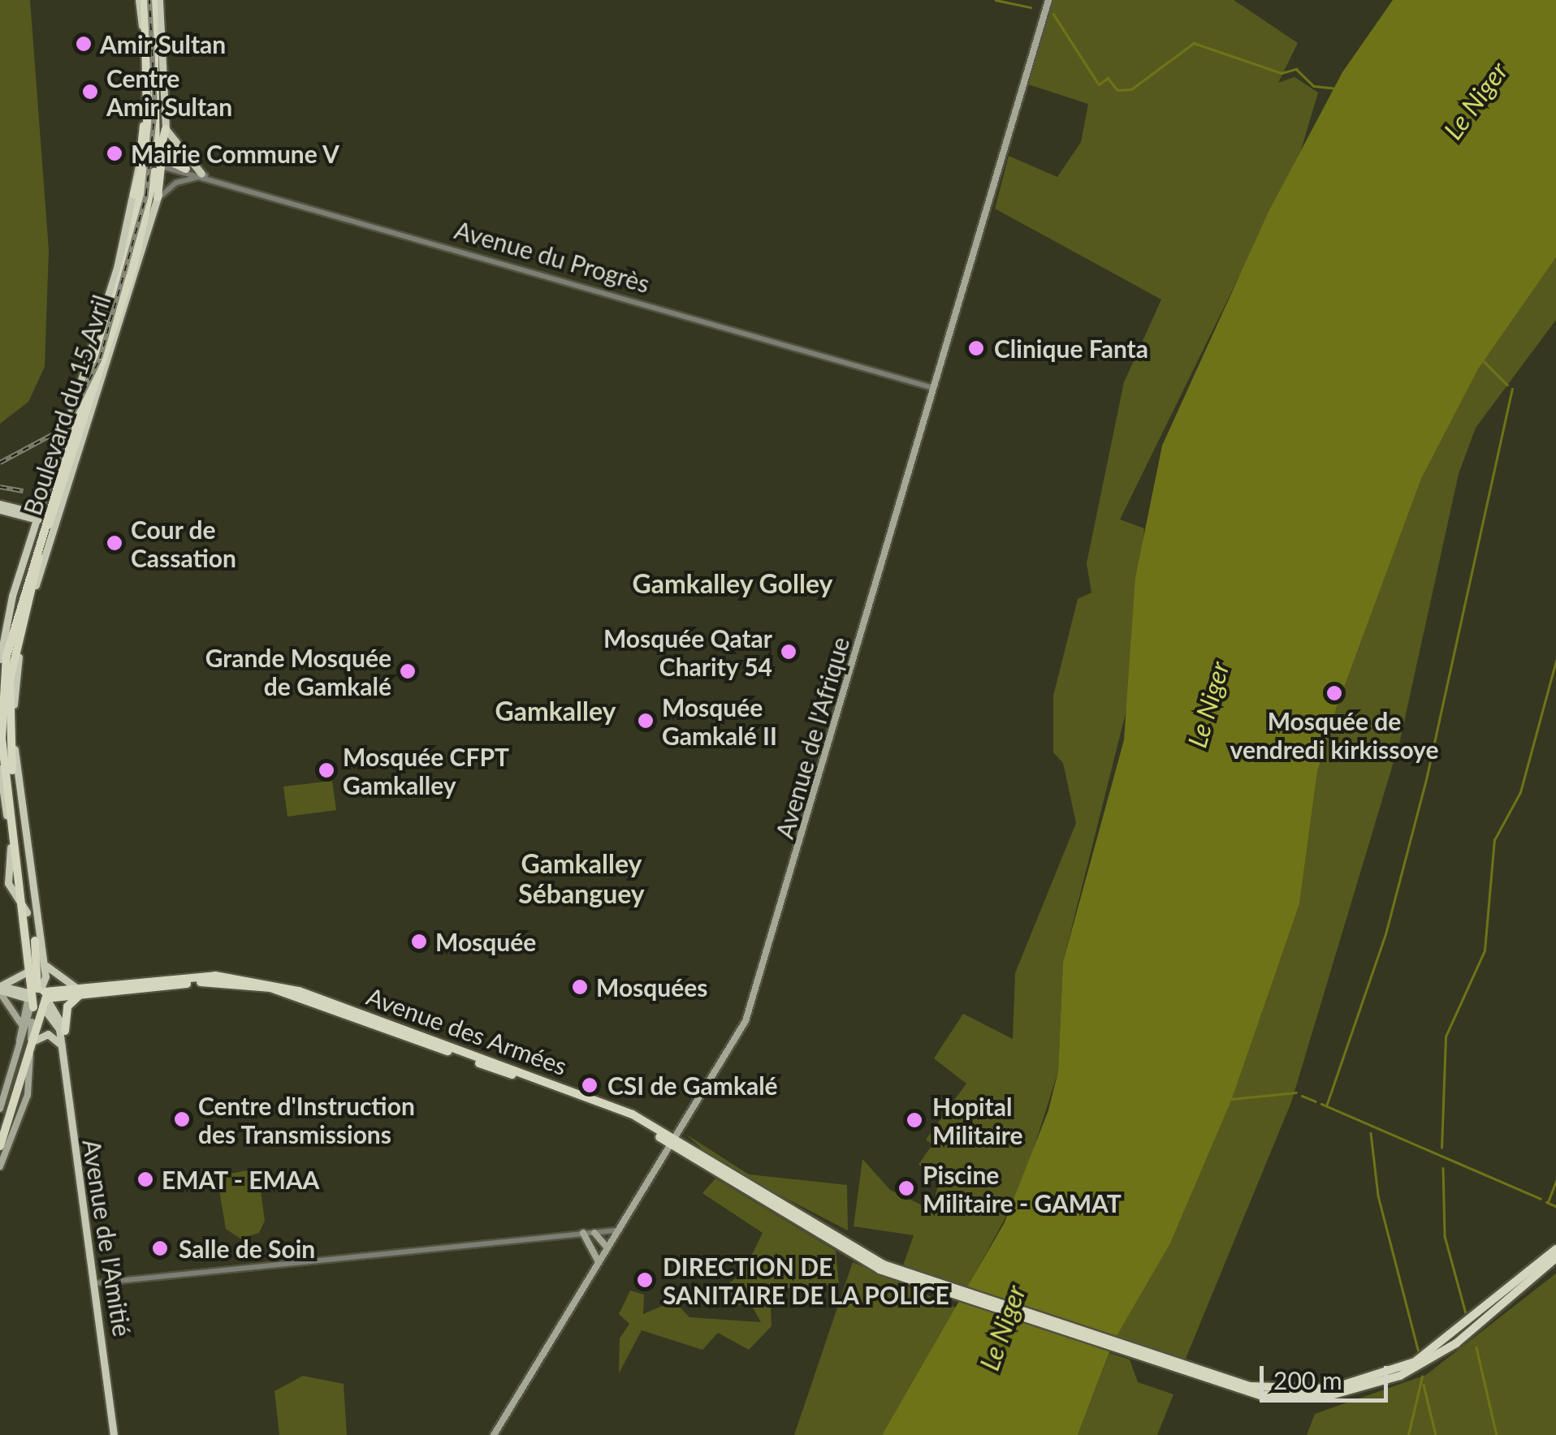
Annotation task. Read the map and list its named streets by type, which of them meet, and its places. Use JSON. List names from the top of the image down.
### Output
{
  "streets": {
    "highway": ["Boulevard du 15 Avril", "Avenue des Armées"],
    "main road": ["Avenue de l'Afrique", "Avenue de l'Amitié"],
    "street": ["Avenue du Progrès"]
  },
  "crossings": [
    ["Avenue du Progrès", "Avenue de l'Afrique"],
    ["Boulevard du 15 Avril", "Avenue des Armées"],
    ["Boulevard du 15 Avril", "Avenue de l'Amitié"],
    ["Avenue de l'Afrique", "Avenue des Armées"],
    ["Avenue des Armées", "Avenue de l'Amitié"]
  ],
  "districts": ["Gamkalley Golley", "Gamkalley", "Gamkalley Sébanguey"],
  "water": ["Le Niger"],
  "places": [
    "Amir Sultan",
    "Centre Amir Sultan",
    "Mairie Commune V",
    "Clinique Fanta",
    "Cour de Cassation",
    "Mosquée Qatar Charity 54",
    "Grande Mosquée de Gamkalé",
    "Mosquée de vendredi kirkissoye",
    "Mosquée Gamkalé II",
    "Mosquée CFPT Gamkalley",
    "Mosquée",
    "Mosquées",
    "CSI de Gamkalé",
    "Centre d'Instruction des Transmissions",
    "Hopital Militaire",
    "EMAT - EMAA",
    "Piscine Militaire - GAMAT",
    "Salle de Soin",
    "DIRECTION DE SANITAIRE DE LA POLICE"
  ],
  "scale_bar": "200 m"
}
